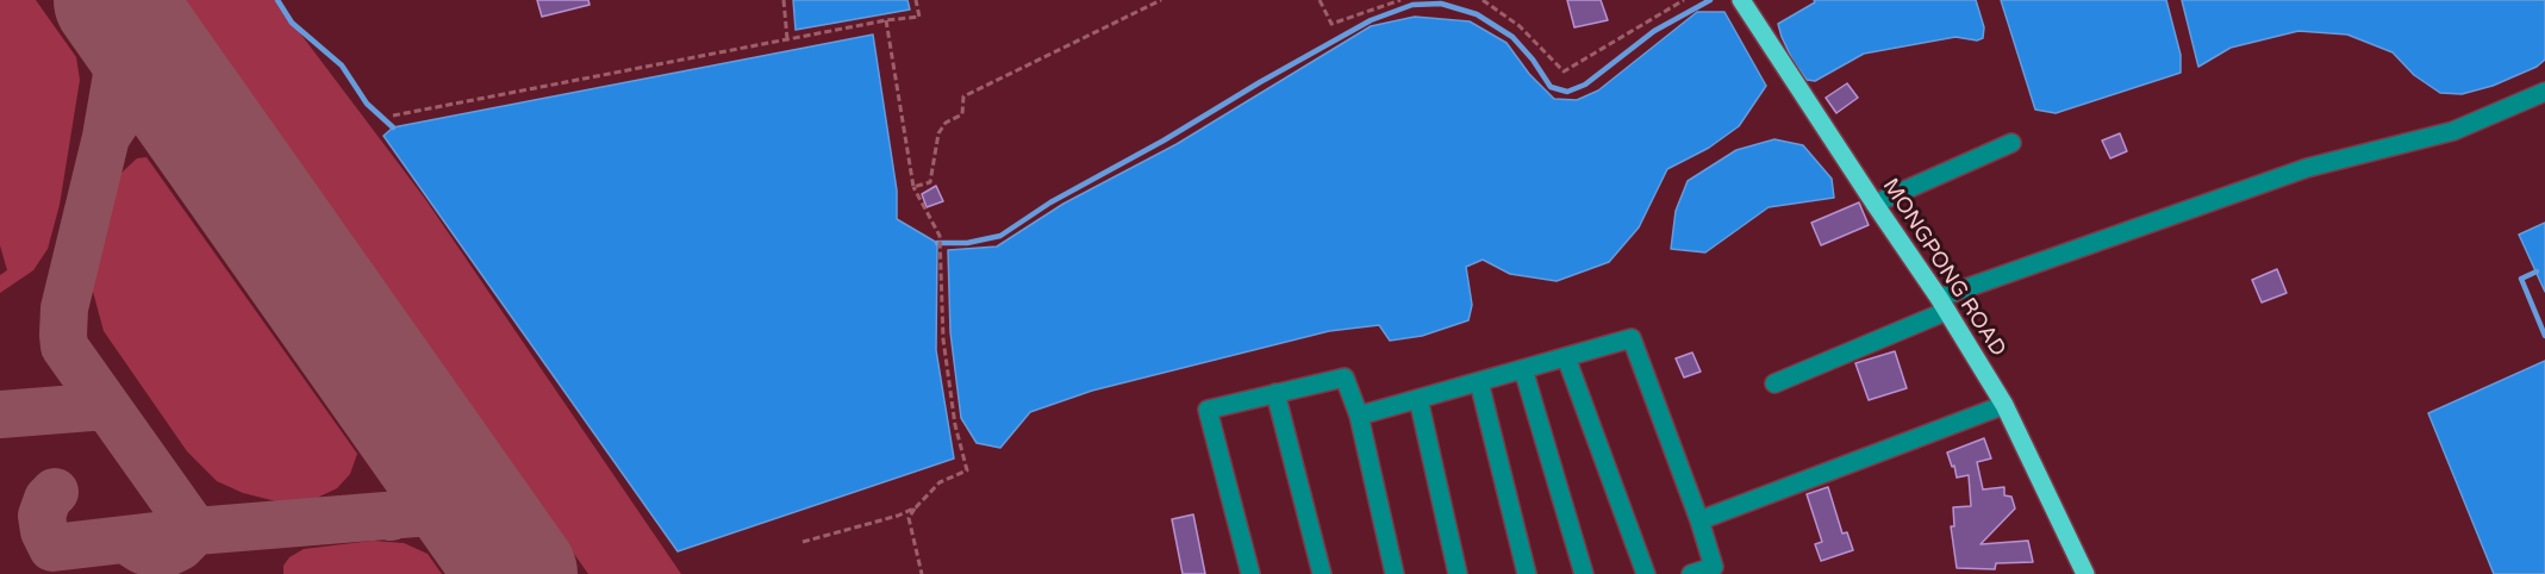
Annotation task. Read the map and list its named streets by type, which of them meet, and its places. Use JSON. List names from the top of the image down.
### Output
{
  "streets": {
    "main road": ["MONGPONG ROAD"]
  }
}
